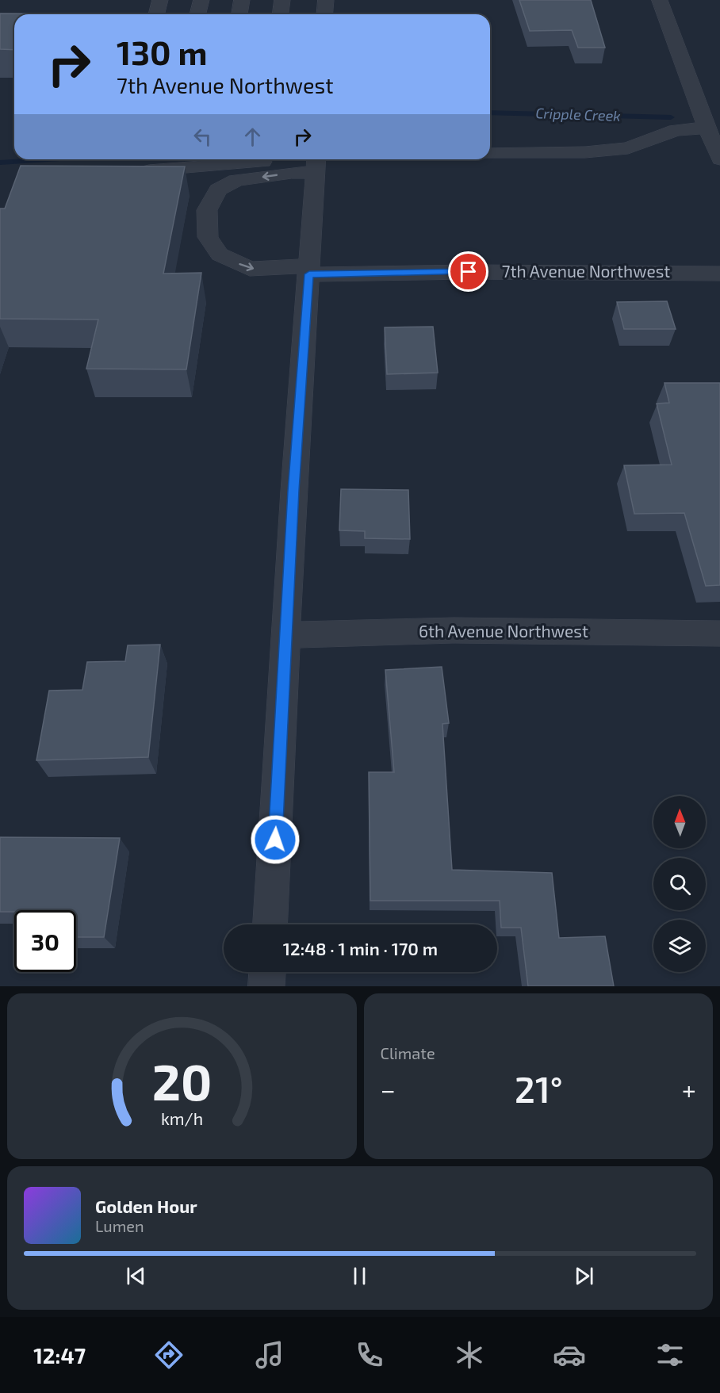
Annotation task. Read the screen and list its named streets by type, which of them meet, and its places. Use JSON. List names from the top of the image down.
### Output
{
  "streets": {
    "street": ["7th Avenue Northwest", "6th Avenue Northwest"]
  },
  "water": ["Cripple Creek"],
  "north": "top",
  "page": {
    "turn": ["130 m", "7th Avenue Northwest"],
    "limit": "30",
    "trip": "12:48 · 1 min · 170 m",
    "tile": "Climate",
    "heat": ["−", "21°", "+"],
    "song": ["Golden Hour", "Lumen"],
    "tabs": "12:47",
    "gauge": ["20", "km/h"]
  }
}
